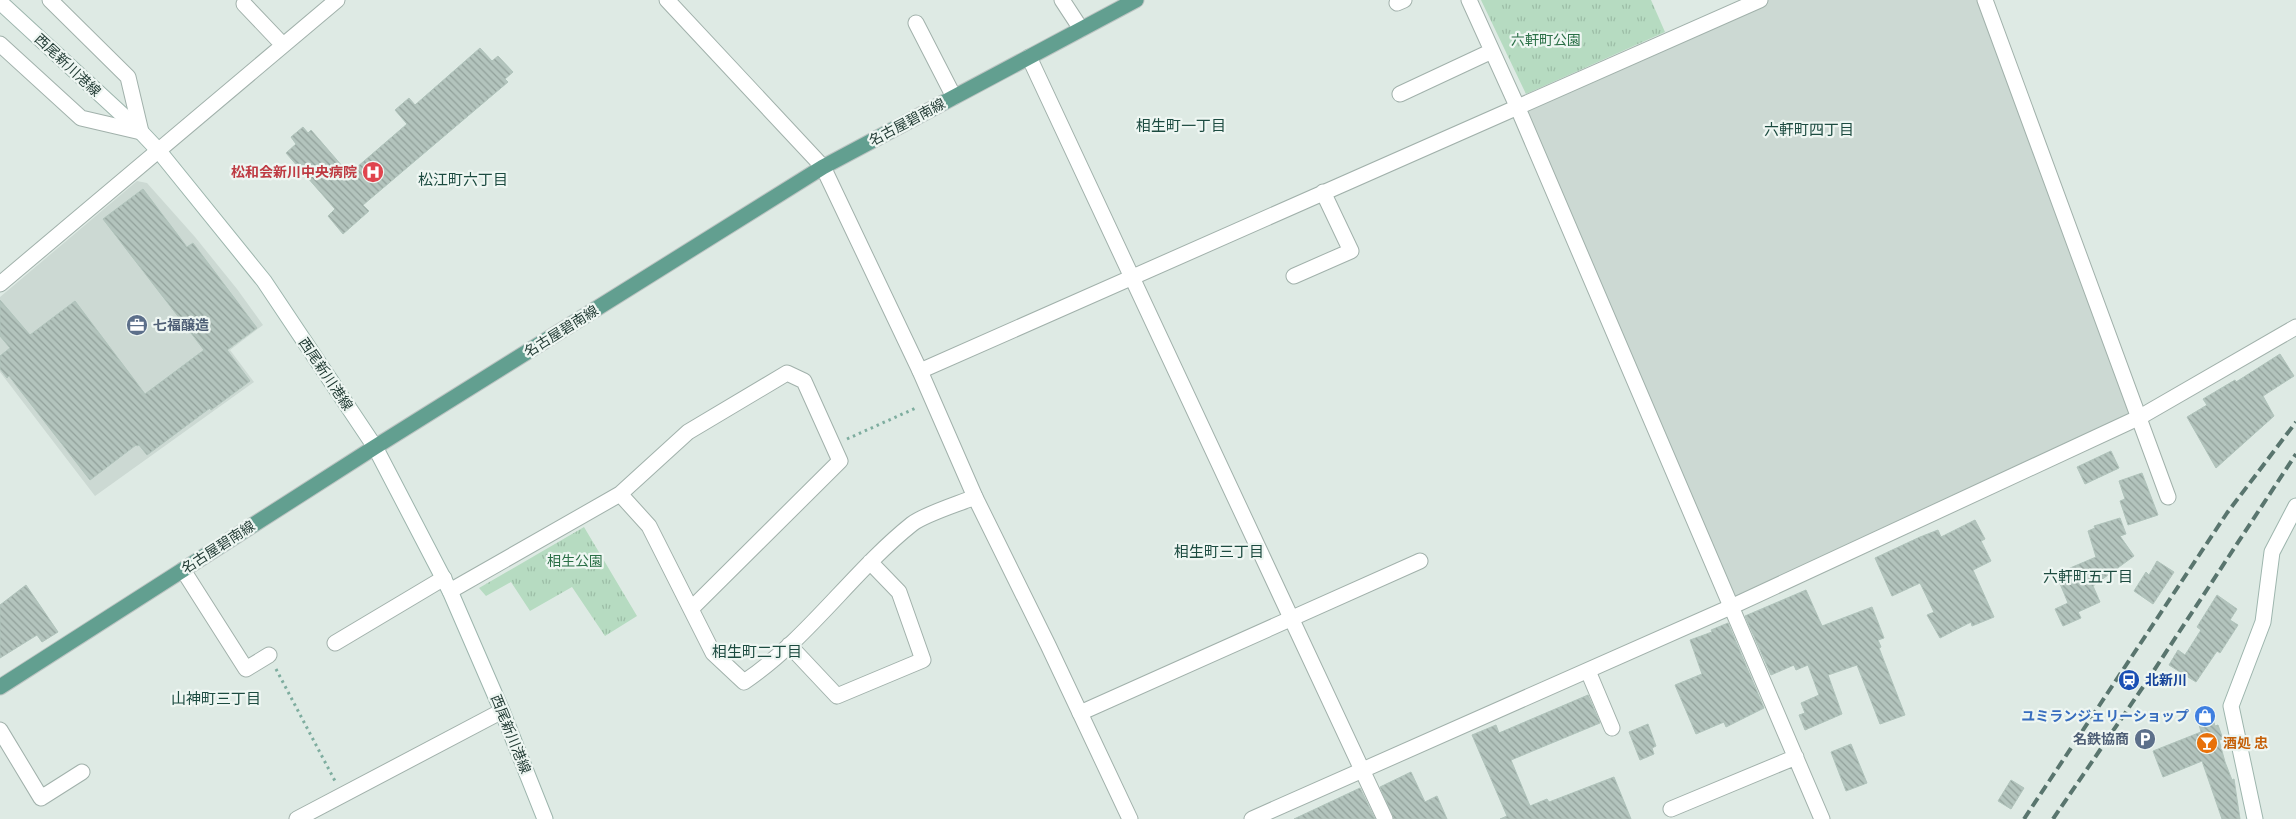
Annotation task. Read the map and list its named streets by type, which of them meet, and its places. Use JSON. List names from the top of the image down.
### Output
{
  "streets": {
    "main road": ["名古屋碧南線"],
    "street": ["西尾新川港線"]
  },
  "crossings": [
    ["西尾新川港線", "名古屋碧南線"]
  ],
  "districts": [
    "相生町一丁目",
    "六軒町四丁目",
    "松江町六丁目",
    "相生町三丁目",
    "六軒町五丁目",
    "相生町二丁目",
    "山神町三丁目"
  ],
  "parks": ["六軒町公園", "相生公園"],
  "places": {
    "hospital": ["松和会新川中央病院"],
    "office": ["七福醸造"],
    "station": ["北新川"],
    "shop": ["ユミランジェリーショップ"],
    "parking": ["名鉄協商"],
    "bar": ["酒処 忠"]
  }
}
